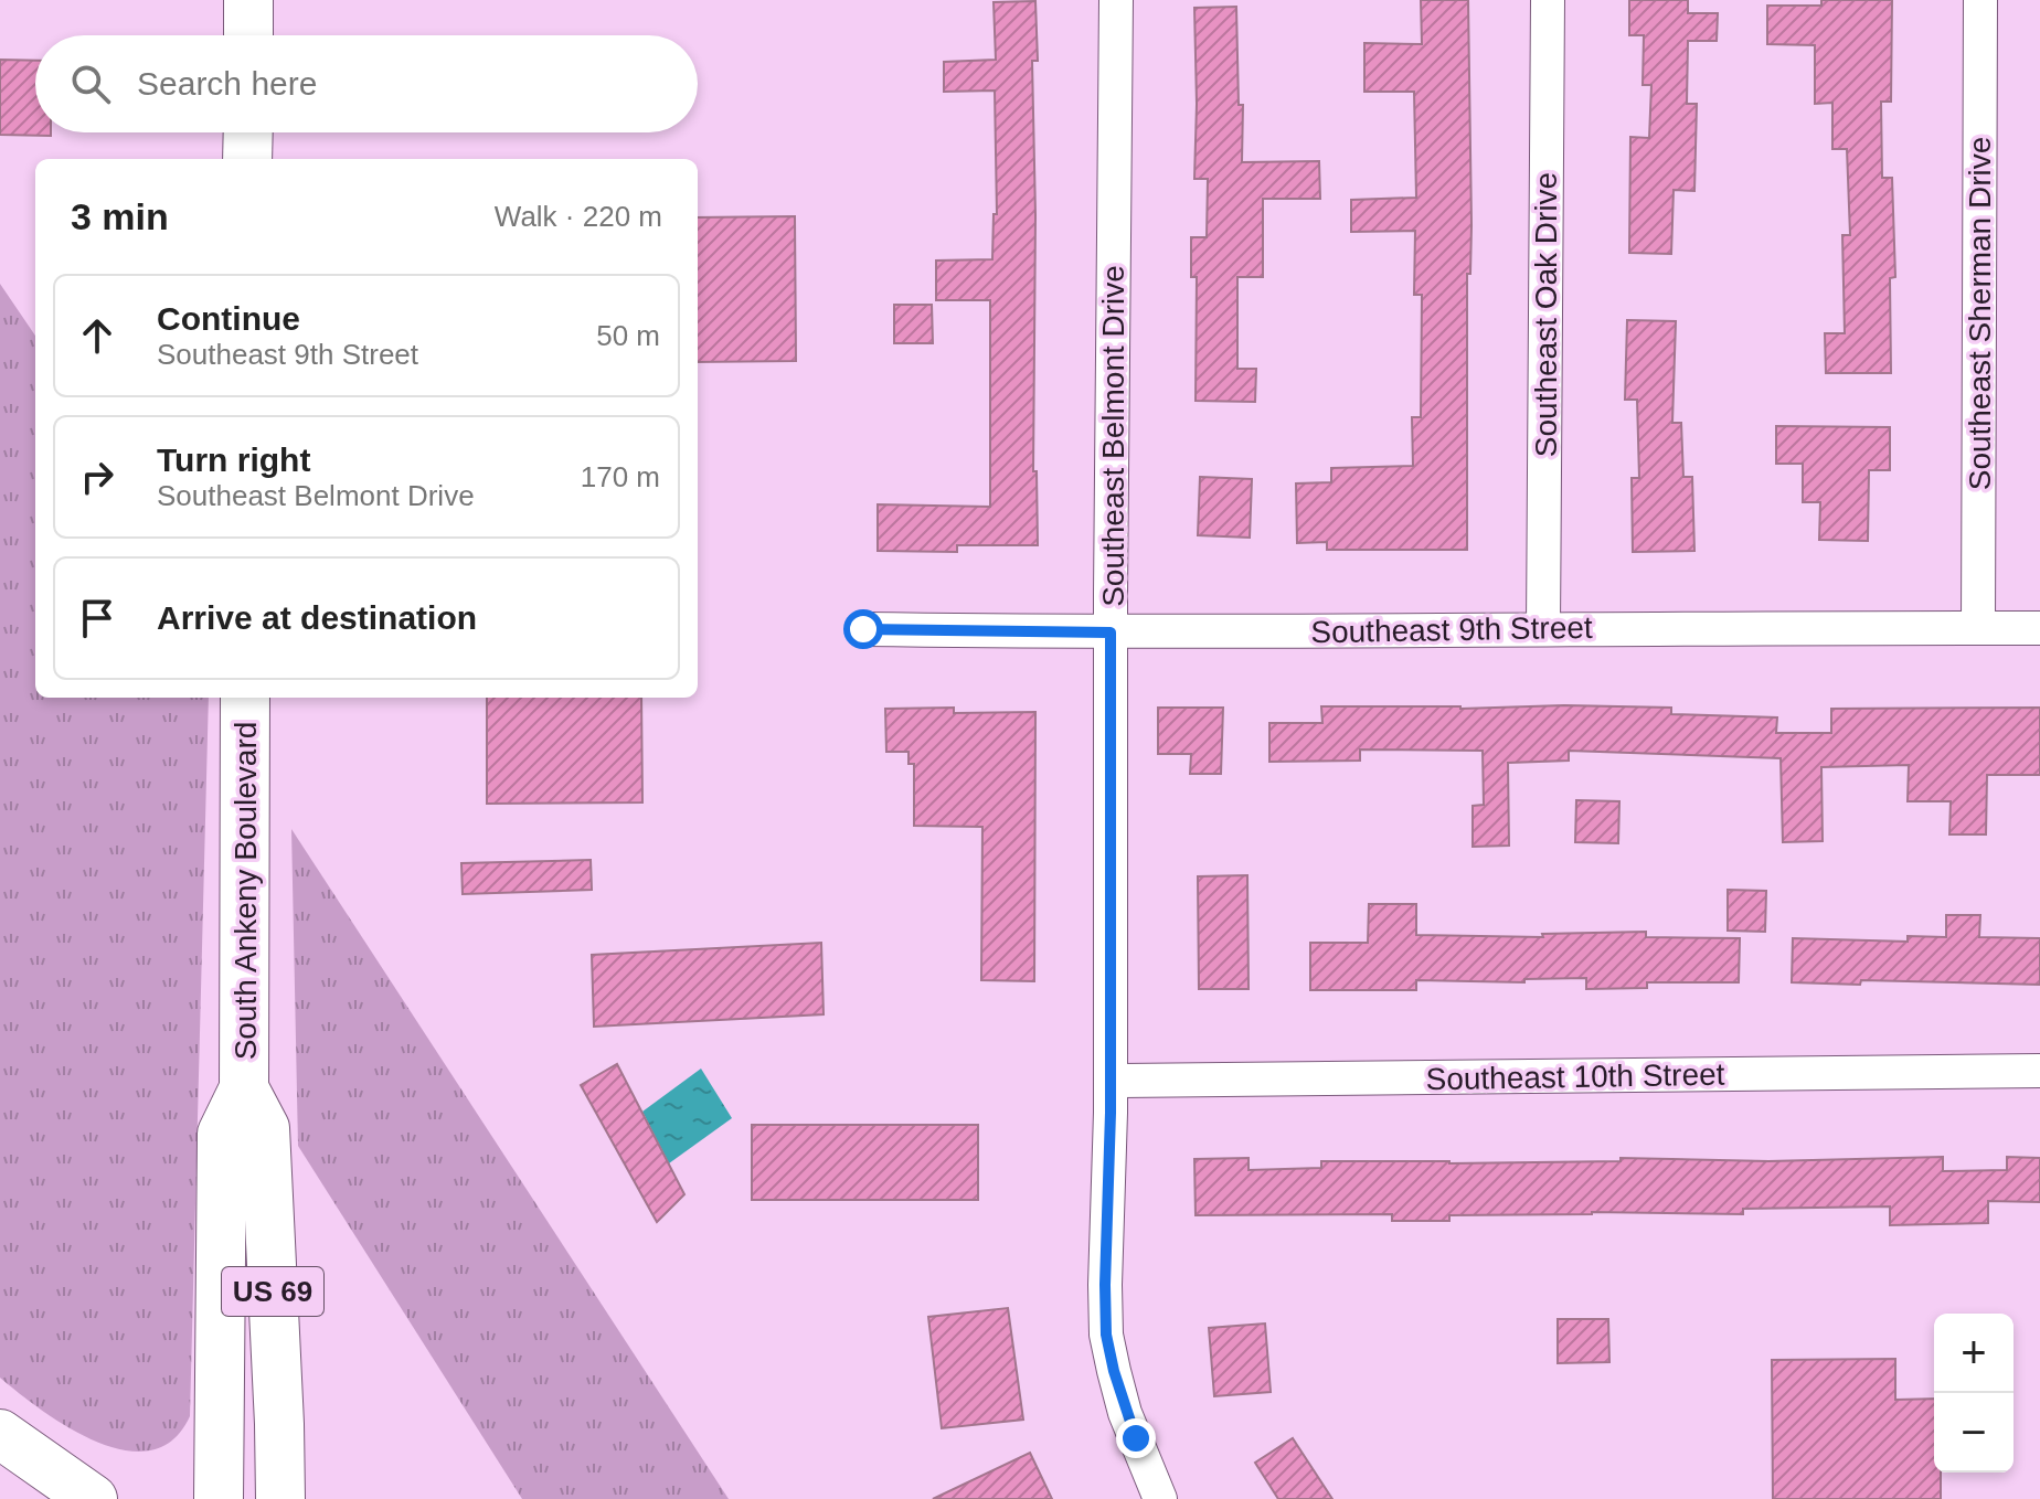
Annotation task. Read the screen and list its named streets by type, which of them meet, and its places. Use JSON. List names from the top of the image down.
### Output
{
  "streets": {
    "main road": ["South Ankeny Boulevard", "US 69"],
    "street": [
      "Southeast Sherman Drive",
      "Southeast Oak Drive",
      "Southeast Belmont Drive",
      "Southeast 9th Street",
      "Southeast 10th Street"
    ]
  },
  "crossings": [
    ["Southeast Sherman Drive", "Southeast 9th Street"],
    ["Southeast Oak Drive", "Southeast 9th Street"],
    ["Southeast Belmont Drive", "Southeast 9th Street"],
    ["Southeast Belmont Drive", "Southeast 10th Street"]
  ],
  "page": {
    "search": "Search here",
    "heading": ["3 min", "Walk · 220 m"],
    "list": [
      ["Continue", "Southeast 9th Street", "50 m"],
      ["Turn right", "Southeast Belmont Drive", "170 m"],
      "Arrive at destination"
    ],
    "map_buttons": ["+", "−"]
  }
}
